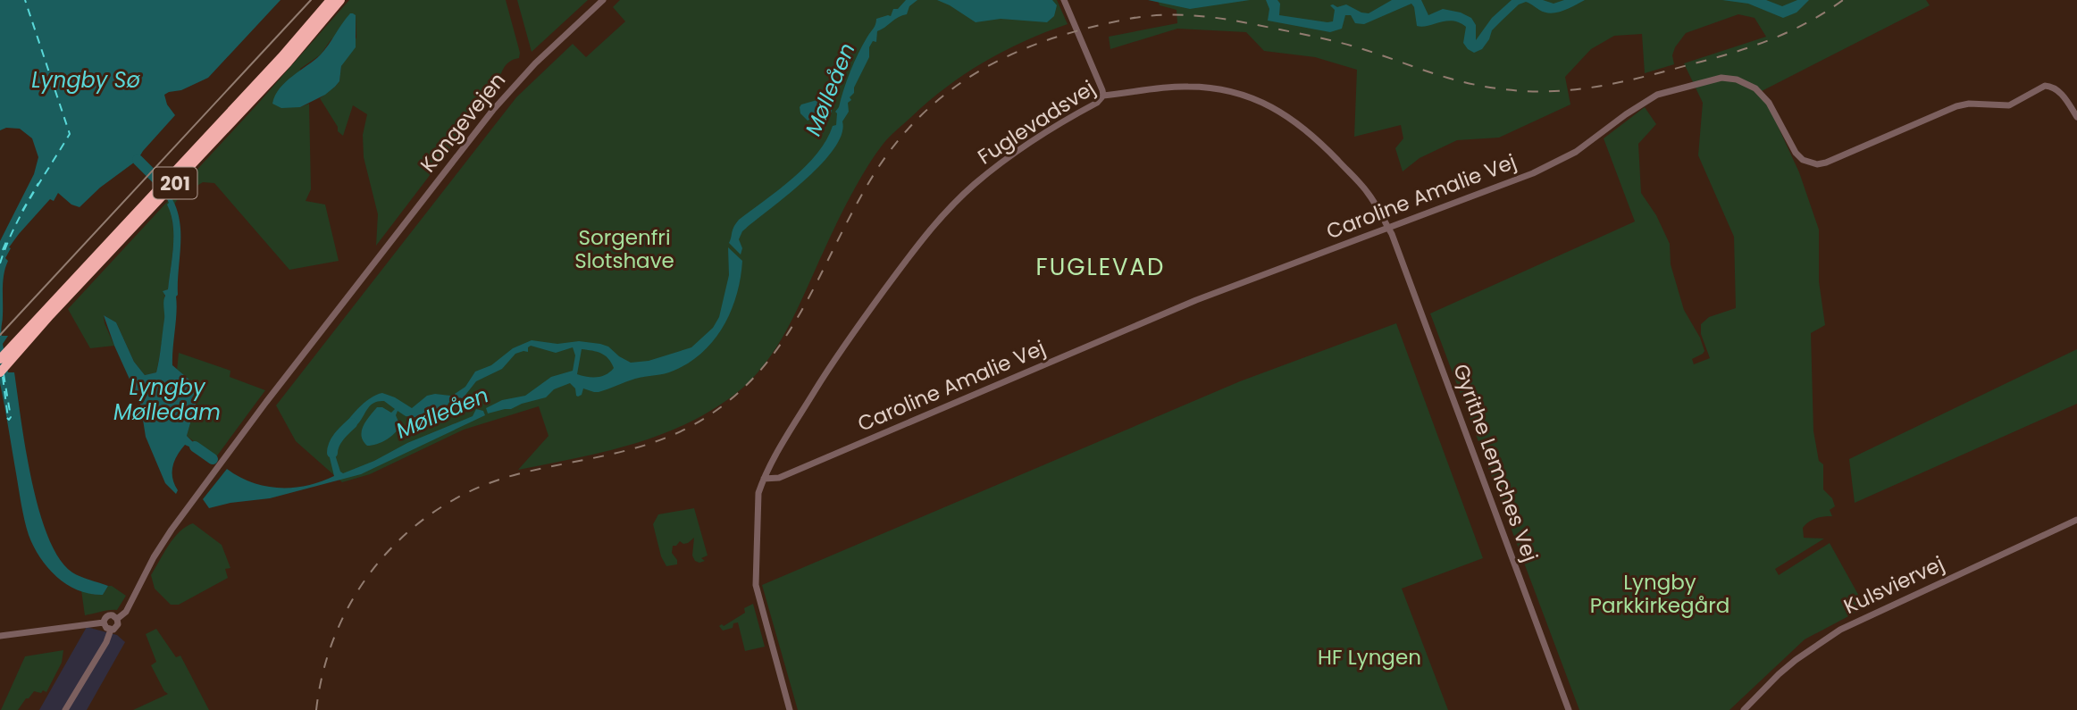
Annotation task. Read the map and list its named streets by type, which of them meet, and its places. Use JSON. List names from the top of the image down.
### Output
{
  "streets": {
    "highway": ["201"],
    "street": [
      "Kongevejen",
      "Fuglevadsvej",
      "Caroline Amalie Vej",
      "Gyrithe Lemches Vej",
      "Kulsviervej"
    ]
  },
  "crossings": [
    ["Fuglevadsvej", "Caroline Amalie Vej"],
    ["Fuglevadsvej", "Gyrithe Lemches Vej"],
    ["Caroline Amalie Vej", "Gyrithe Lemches Vej"]
  ],
  "districts": ["FUGLEVAD"],
  "water": ["Lyngby Sø", "Mølleåen", "Lyngby Mølledam"],
  "parks": ["Sorgenfri Slotshave", "Lyngby Parkkirkegård", "HF Lyngen"]
}
